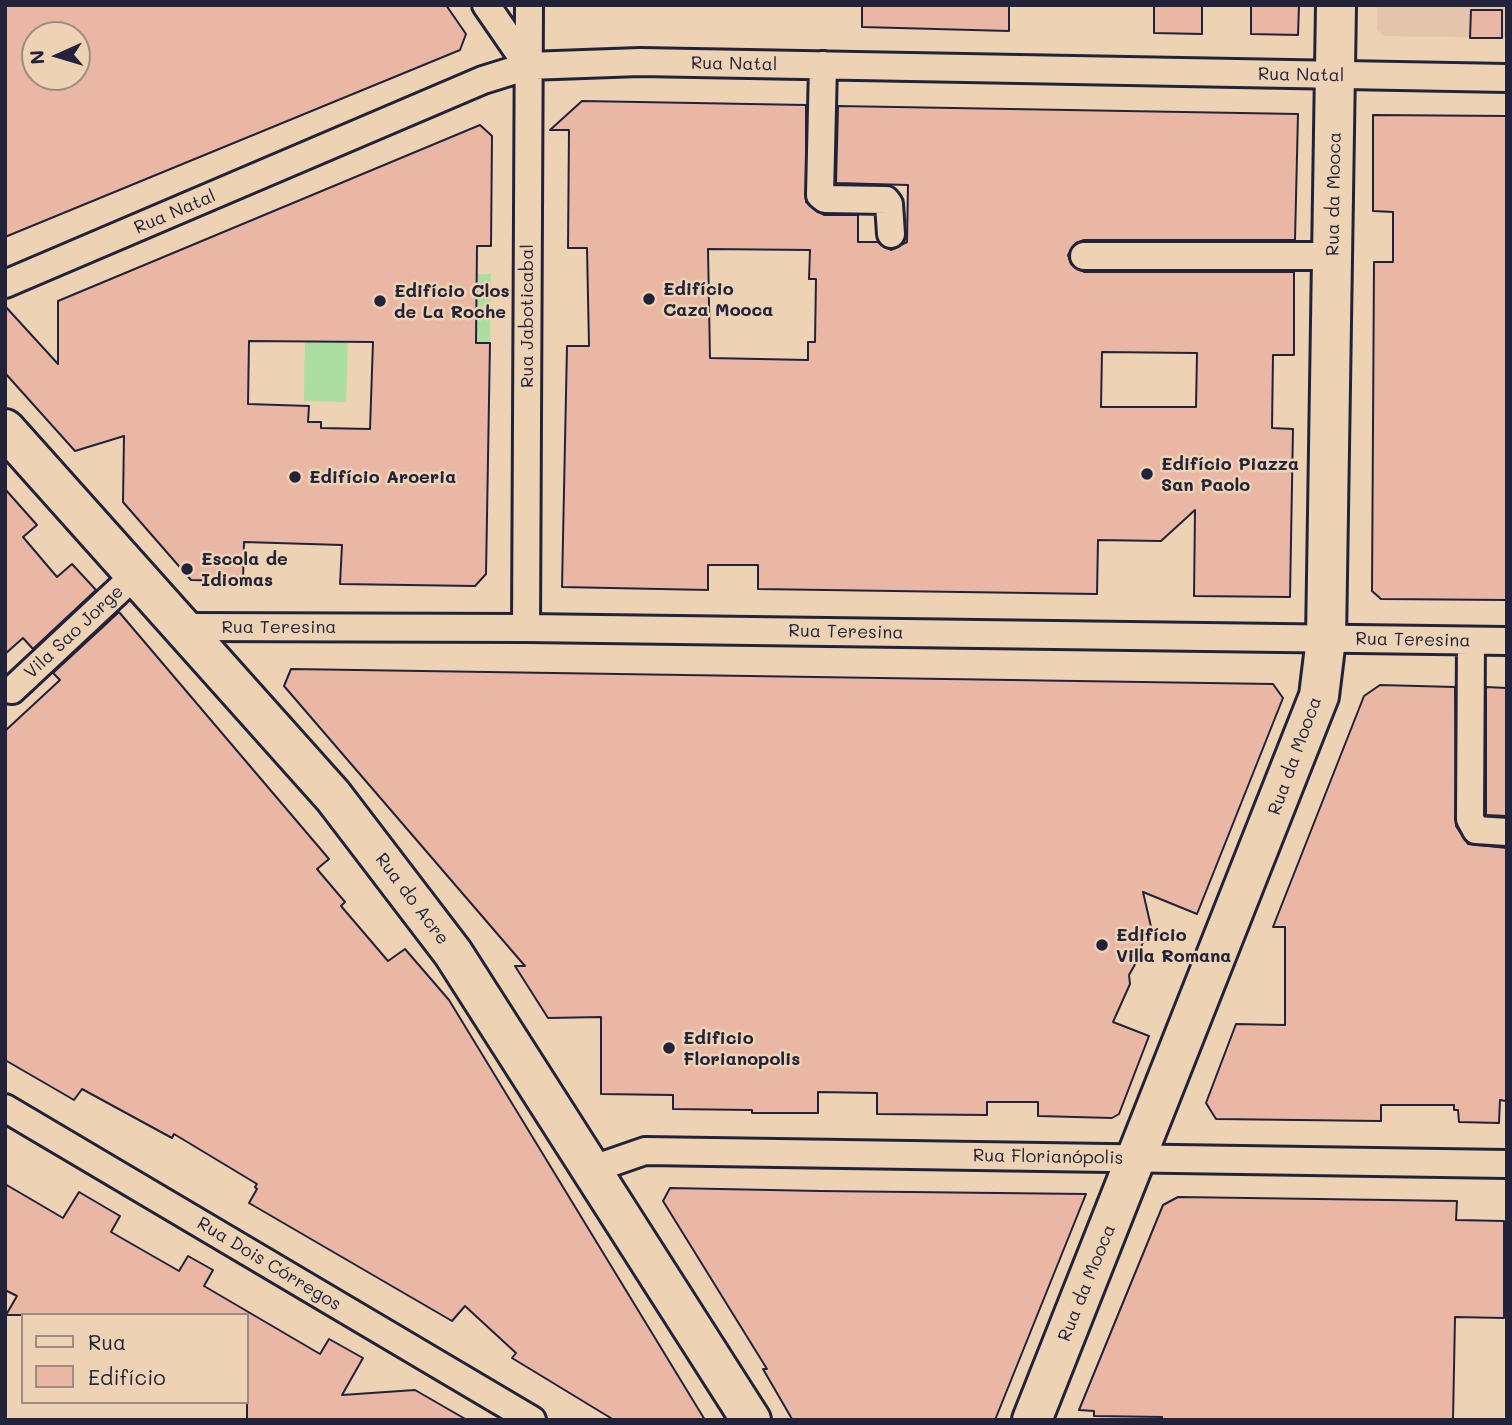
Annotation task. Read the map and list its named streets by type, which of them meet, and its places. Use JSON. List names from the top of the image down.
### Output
{
  "streets": {
    "main road": ["Rua da Mooca", "Rua do Acre"],
    "street": [
      "Rua Natal",
      "Rua Jaboticabal",
      "Rua Teresina",
      "Vila Sao Jorge",
      "Rua Florianópolis",
      "Rua Dois Córregos"
    ]
  },
  "crossings": [
    ["Rua Natal", "Rua da Mooca"],
    ["Rua Natal", "Rua Jaboticabal"],
    ["Rua da Mooca", "Rua Teresina"],
    ["Rua da Mooca", "Rua Florianópolis"],
    ["Rua Jaboticabal", "Rua Teresina"],
    ["Rua Teresina", "Rua do Acre"],
    ["Vila Sao Jorge", "Rua do Acre"],
    ["Rua do Acre", "Rua Florianópolis"]
  ],
  "places": [
    "Edifício Caza Mooca",
    "Edifício Clos de La Roche",
    "Edifício Piazza San Paolo",
    "Edifício Aroeria",
    "Escola de Idiomas",
    "Edifício Villa Romana",
    "Edificio Florianopolis"
  ],
  "legend": ["Rua", "Edifício"],
  "north": "left"
}
